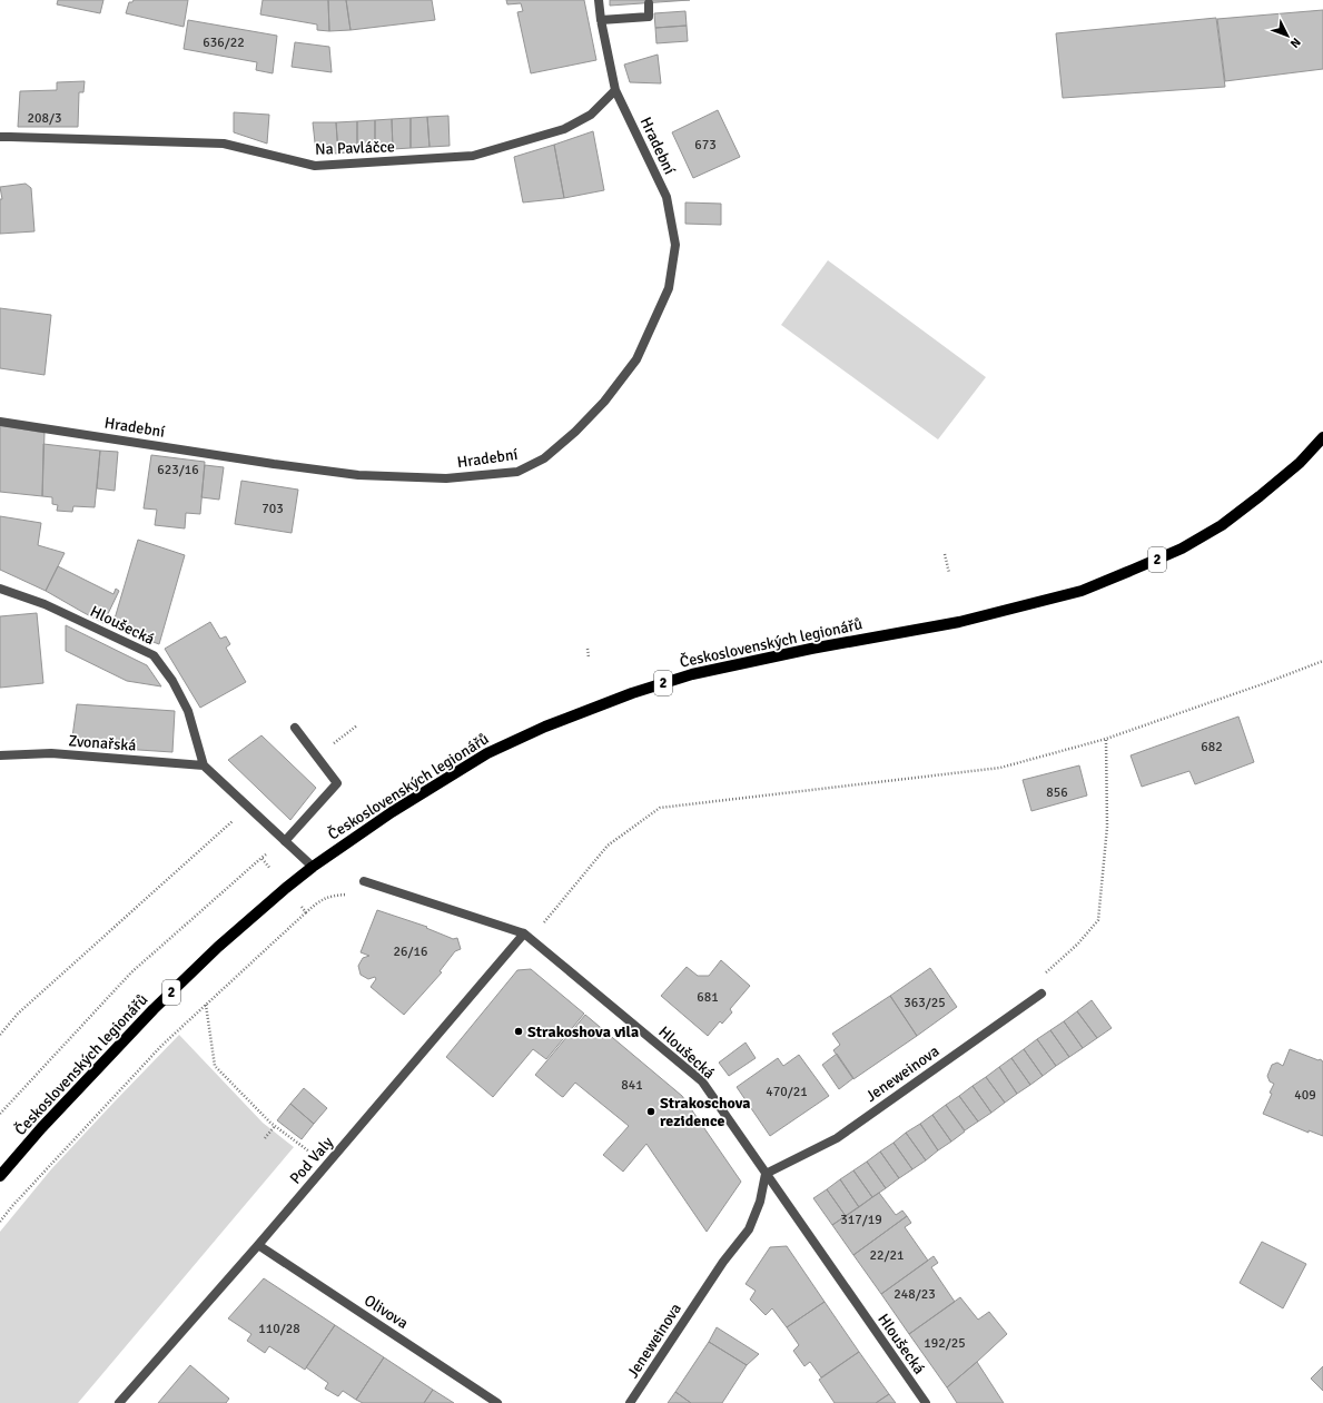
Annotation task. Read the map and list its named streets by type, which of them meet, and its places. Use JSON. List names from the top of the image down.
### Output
{
  "streets": {
    "main road": ["2", "Československých legionářů"],
    "street": [
      "Hradební",
      "Na Pavláčce",
      "Hloušecká",
      "Zvonařská",
      "Jeneweinova",
      "Pod Valy",
      "Olivova"
    ]
  },
  "crossings": [
    ["Hradební", "Na Pavláčce"],
    ["Hloušecká", "Zvonařská"],
    ["Hloušecká", "Jeneweinova"],
    ["Hloušecká", "Pod Valy"],
    ["Pod Valy", "Olivova"]
  ],
  "places": ["Strakoshova vila", "Strakoschova rezidence"],
  "house_numbers": [
    "636/22",
    "208/3",
    "673",
    "623/16",
    "703",
    "682",
    "856",
    "26/16",
    "681",
    "363/25",
    "841",
    "470/21",
    "409",
    "317/19",
    "22/21",
    "248/23",
    "110/28",
    "192/25"
  ],
  "north": "bottom right"
}
